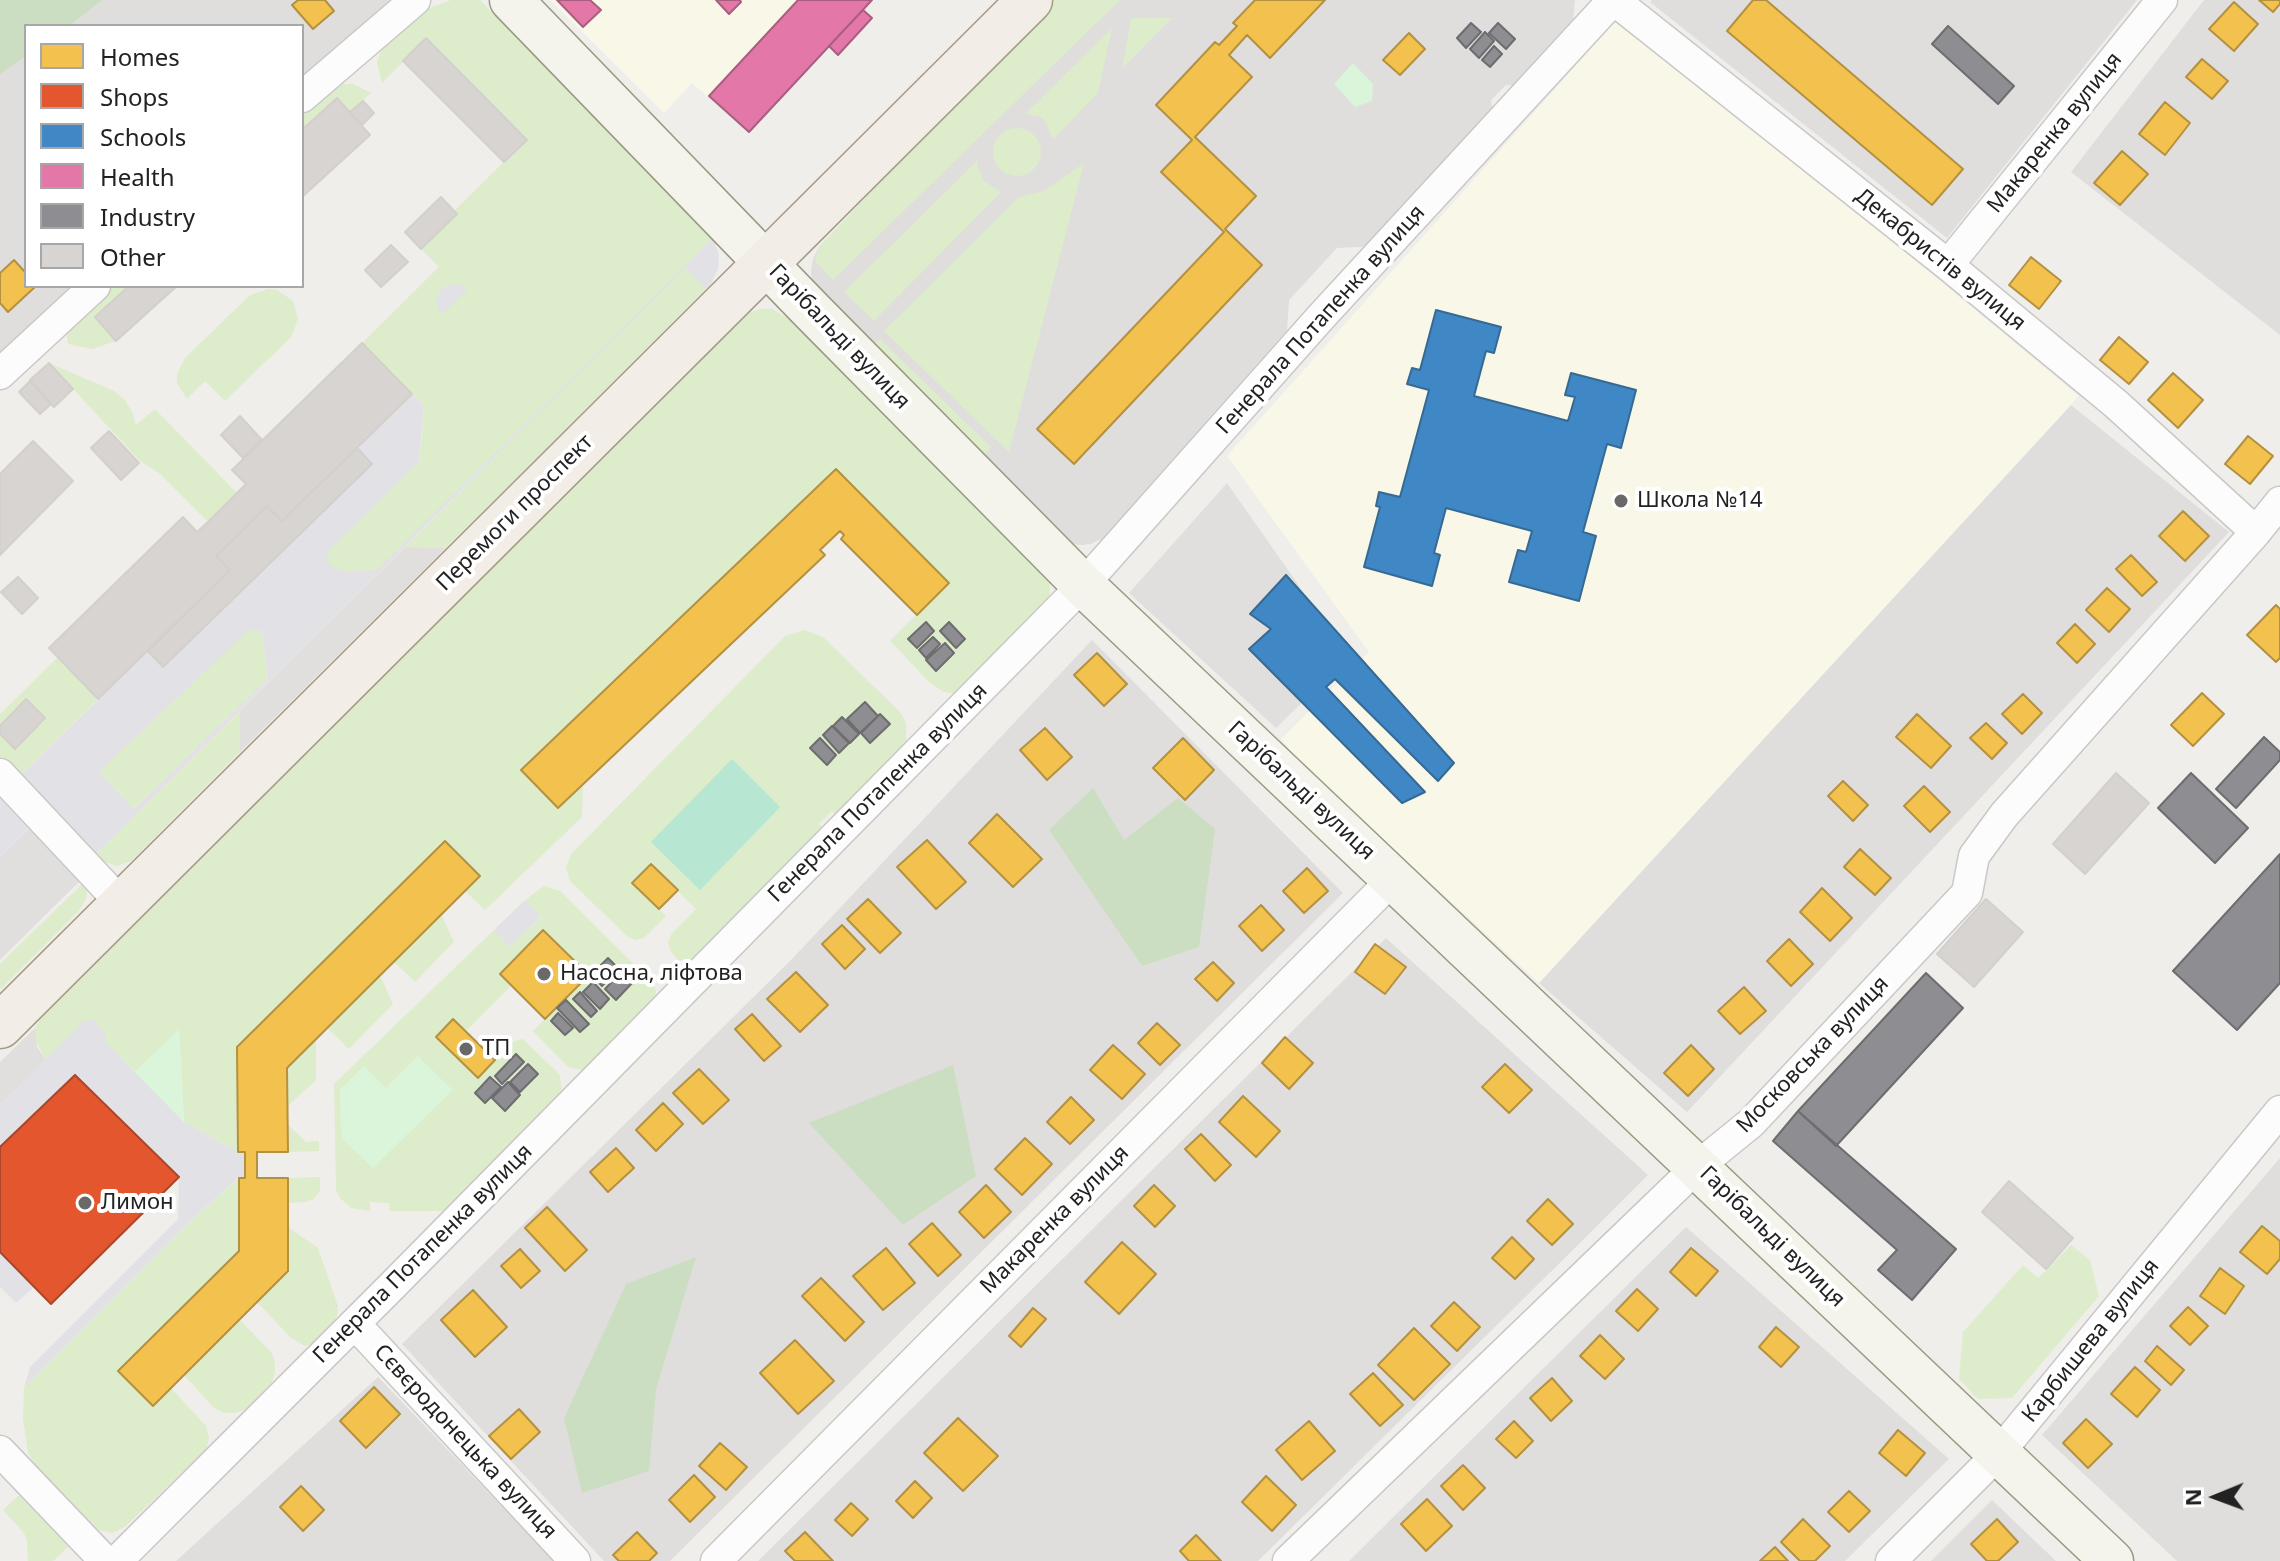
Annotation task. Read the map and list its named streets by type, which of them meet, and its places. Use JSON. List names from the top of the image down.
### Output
{
  "streets": {
    "main road": ["Перемоги проспект"],
    "street": [
      "Макаренка вулиця",
      "Декабристів вулиця",
      "Генерала Потапенка вулиця",
      "Гарібальді вулиця",
      "Московська вулиця",
      "Карбишева вулиця",
      "Сєвєродонецька вулиця"
    ]
  },
  "crossings": [
    ["Макаренка вулиця", "Декабристів вулиця"],
    ["Макаренка вулиця", "Гарібальді вулиця"],
    ["Декабристів вулиця", "Генерала Потапенка вулиця"],
    ["Декабристів вулиця", "Московська вулиця"],
    ["Генерала Потапенка вулиця", "Гарібальді вулиця"],
    ["Генерала Потапенка вулиця", "Сєвєродонецька вулиця"],
    ["Гарібальді вулиця", "Перемоги проспект"],
    ["Гарібальді вулиця", "Московська вулиця"],
    ["Гарібальді вулиця", "Карбишева вулиця"]
  ],
  "places": [
    "Школа №14",
    "Насосна, ліфтова",
    "ТП",
    "Лимон"
  ],
  "legend": [
    "Homes",
    "Shops",
    "Schools",
    "Health",
    "Industry",
    "Other"
  ],
  "north": "left"
}
